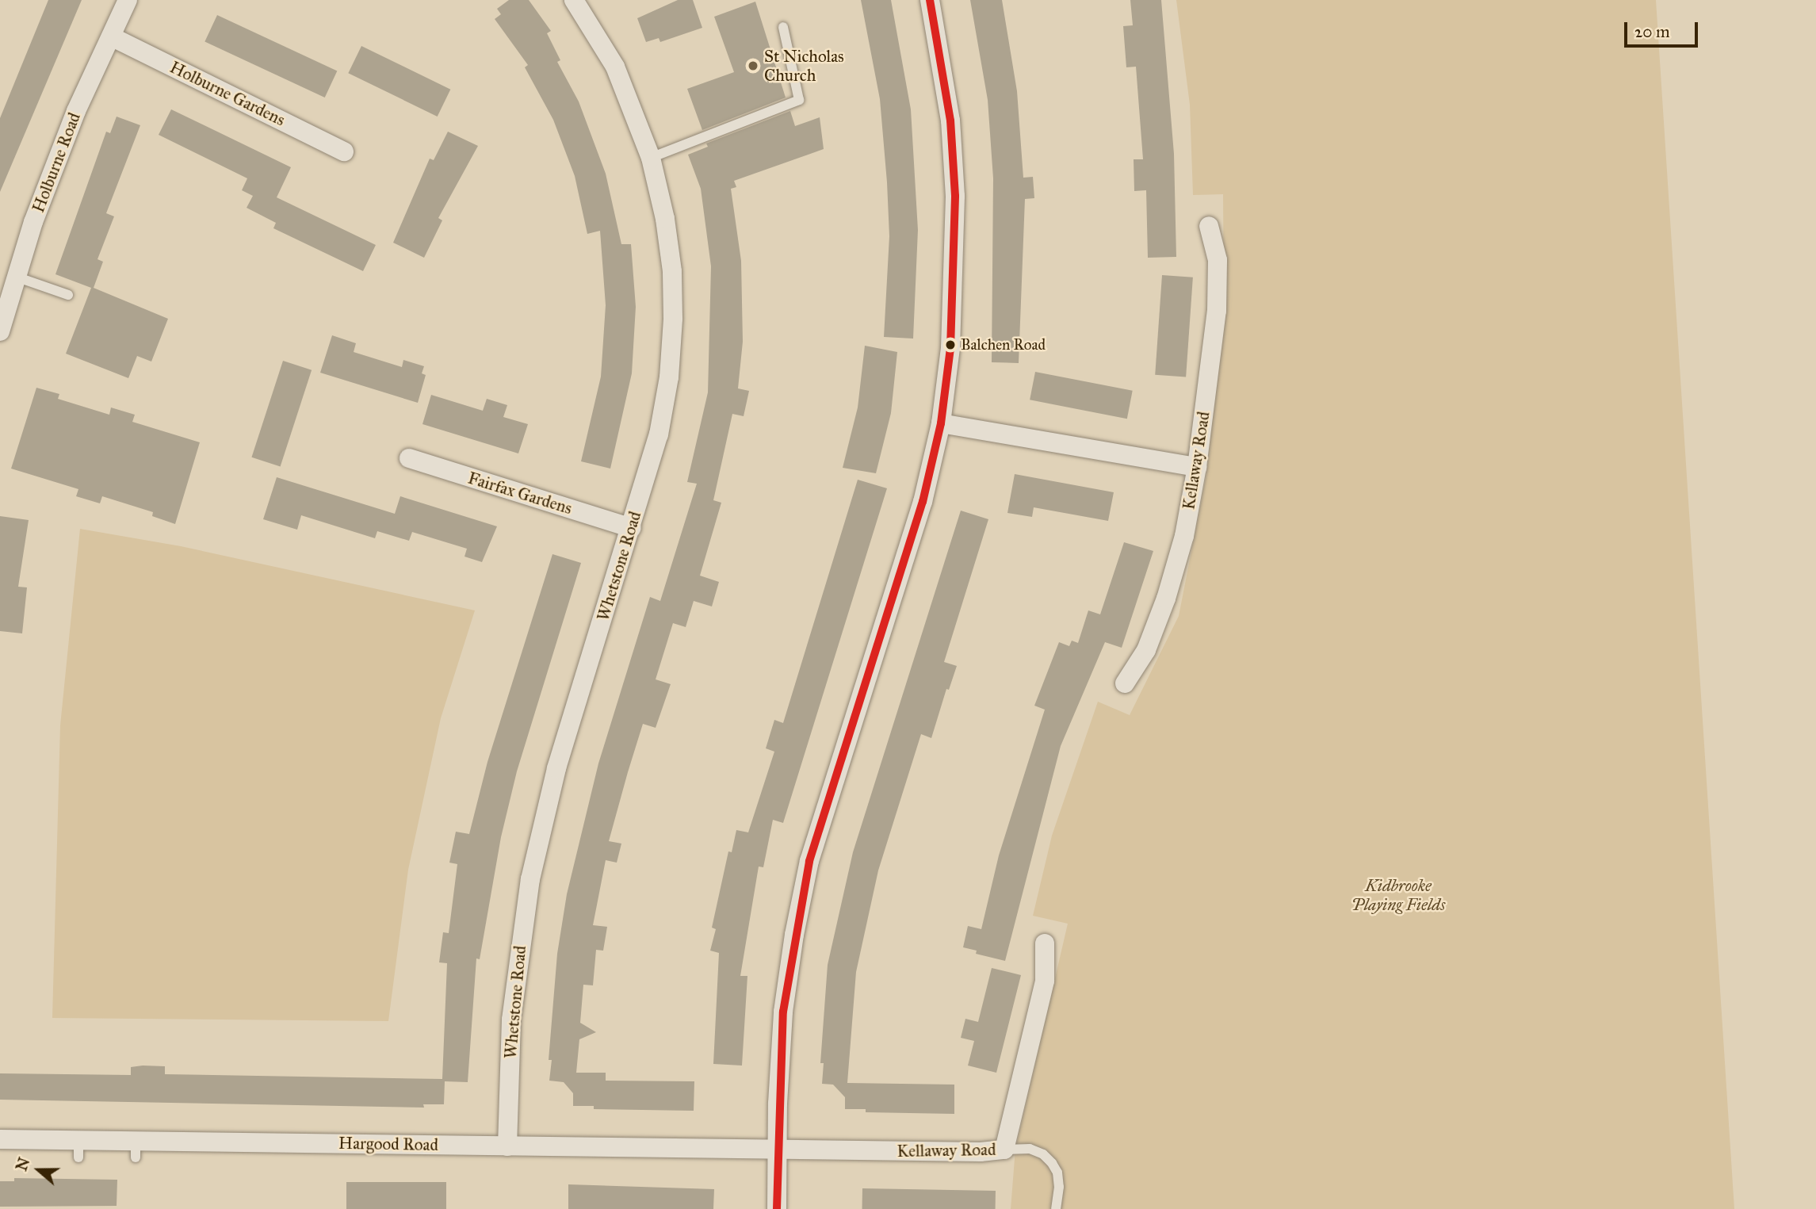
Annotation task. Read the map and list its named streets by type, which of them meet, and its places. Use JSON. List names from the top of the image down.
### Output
{
  "streets": {
    "street": [
      "Holburne Gardens",
      "Holburne Road",
      "Kellaway Road",
      "Fairfax Gardens",
      "Whetstone Road",
      "Hargood Road"
    ]
  },
  "crossings": [
    ["Holburne Gardens", "Holburne Road"],
    ["Kellaway Road", "Hargood Road"],
    ["Fairfax Gardens", "Whetstone Road"],
    ["Whetstone Road", "Hargood Road"]
  ],
  "parks": ["Kidbrooke Playing Fields"],
  "places": ["St Nicholas Church", "Balchen Road"],
  "scale_bar": "20 m",
  "north": "left"
}
